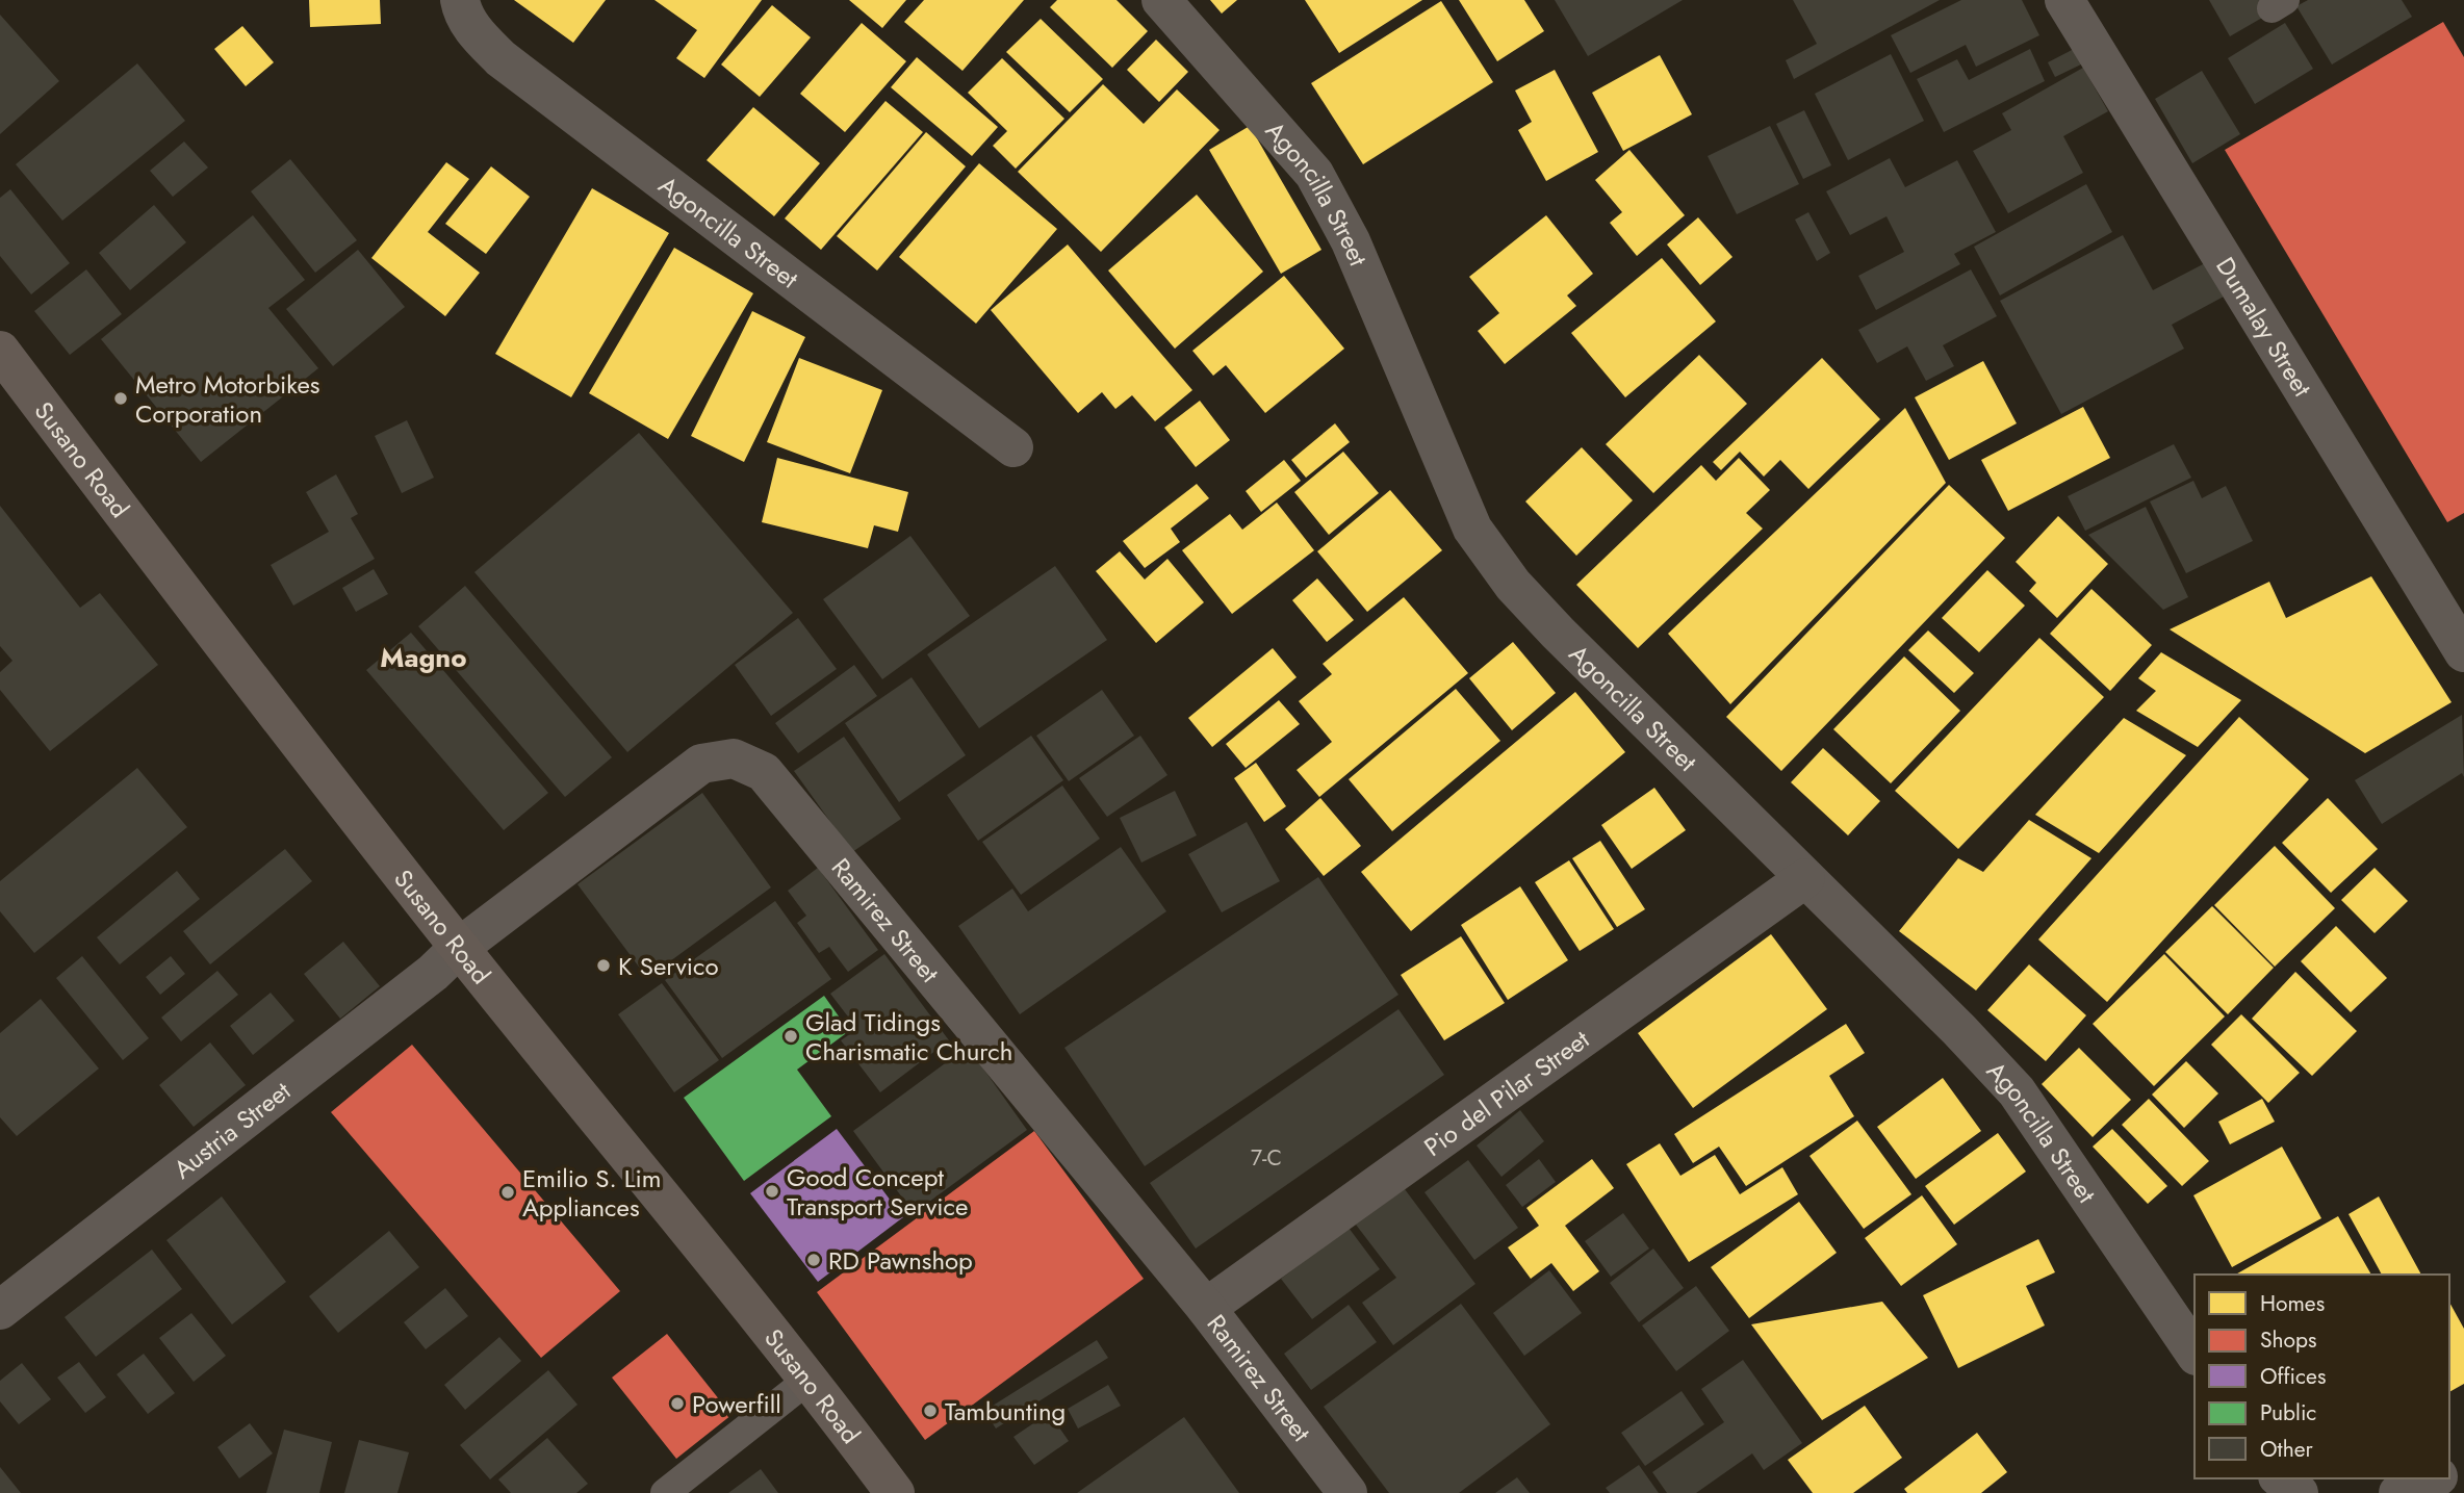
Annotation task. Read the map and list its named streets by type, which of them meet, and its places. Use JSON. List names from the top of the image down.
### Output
{
  "streets": {
    "main road": ["Susano Road"],
    "street": [
      "Agoncilla Street",
      "Dumalay Street",
      "Ramirez Street",
      "Pio del Pilar Street",
      "Austria Street"
    ]
  },
  "crossings": [
    ["Agoncilla Street", "Pio del Pilar Street"],
    ["Susano Road", "Ramirez Street"],
    ["Susano Road", "Austria Street"],
    ["Ramirez Street", "Pio del Pilar Street"],
    ["Ramirez Street", "Austria Street"]
  ],
  "districts": ["Magno"],
  "places": [
    "Metro Motorbikes Corporation",
    "K Servico",
    "Glad Tidings Charismatic Church",
    "Good Concept Transport Service",
    "Emilio S. Lim Appliances",
    "RD Pawnshop",
    "Powerfill",
    "Tambunting"
  ],
  "house_numbers": ["7-C"],
  "legend": [
    "Homes",
    "Shops",
    "Offices",
    "Public",
    "Other"
  ]
}
